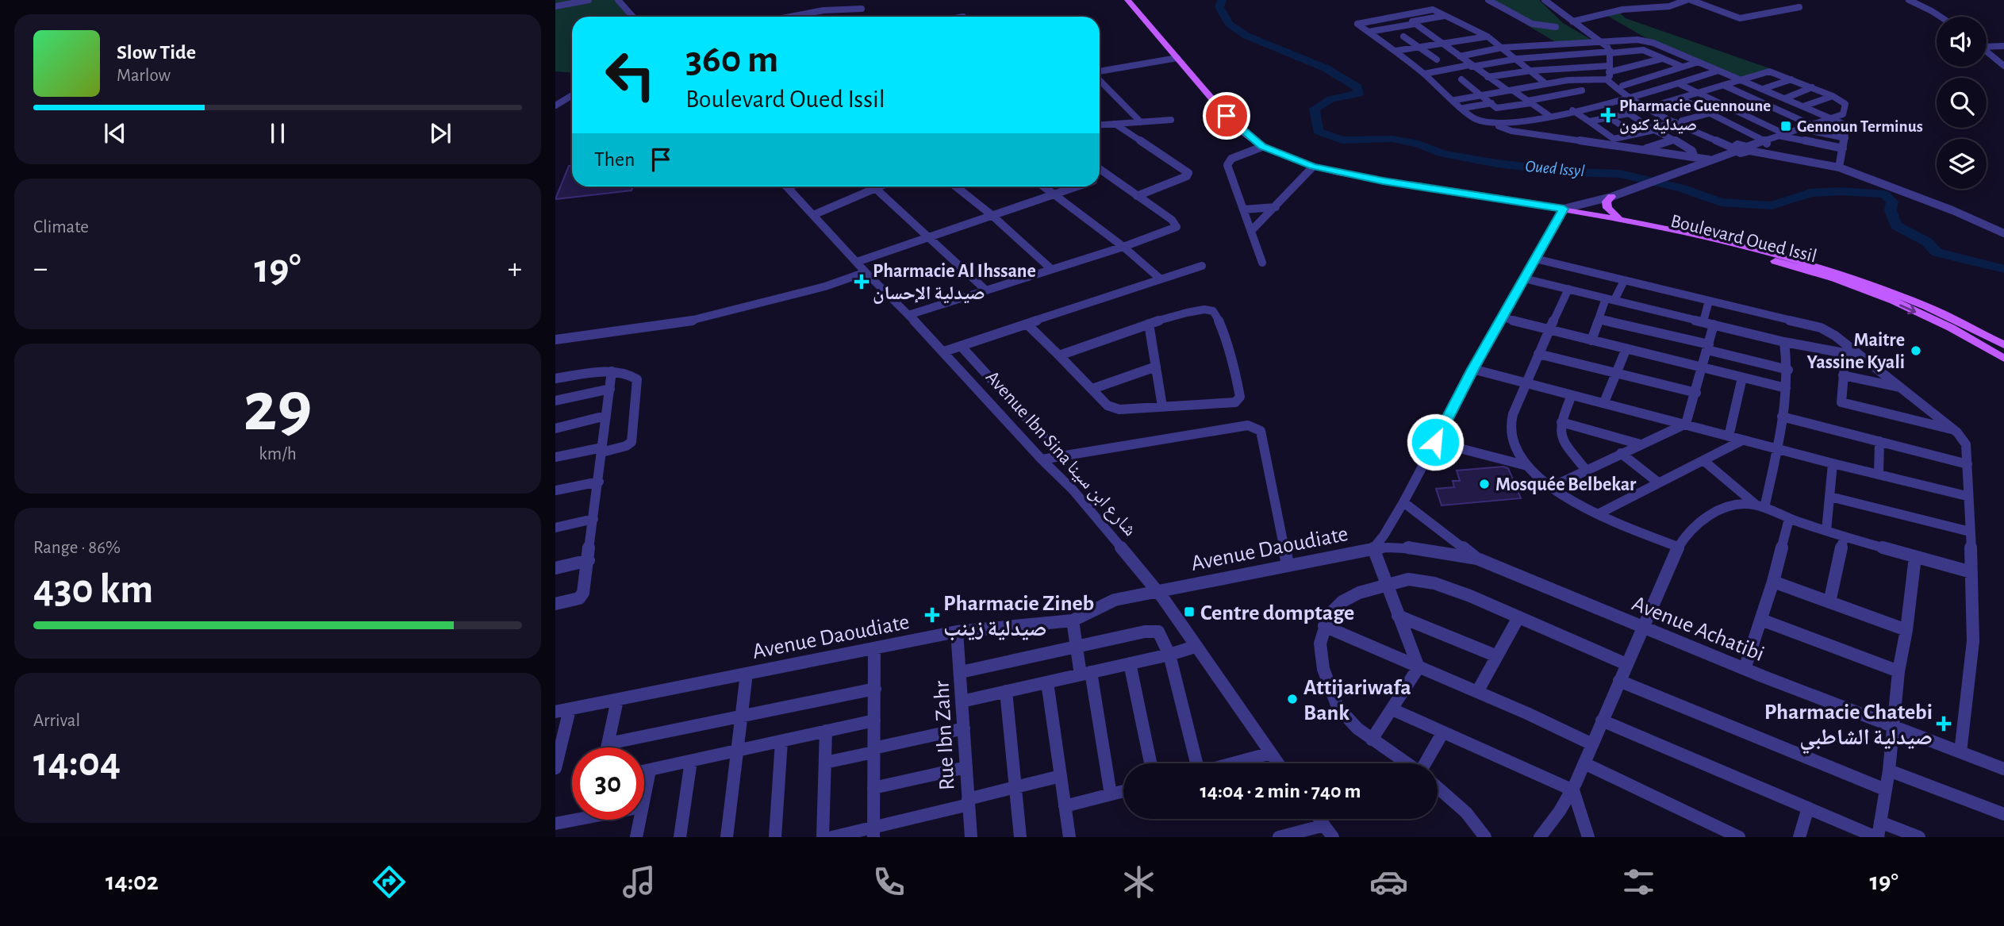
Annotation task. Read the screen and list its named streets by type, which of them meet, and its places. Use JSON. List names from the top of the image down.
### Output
{
  "streets": {
    "main road": ["Boulevard Oued Issil"],
    "street": [
      "Avenue Ibn Sina شارع ابن سينا",
      "Avenue Daoudiate",
      "Avenue Achatibi",
      "Rue Ibn Zahr"
    ]
  },
  "crossings": [
    ["Avenue Ibn Sina شارع ابن سينا", "Avenue Daoudiate"],
    ["Avenue Daoudiate", "Avenue Achatibi"],
    ["Avenue Daoudiate", "Rue Ibn Zahr"]
  ],
  "water": ["Oued Issyl"],
  "places": {
    "health": [
      "Pharmacie Guennoune صيدلية كنون",
      "Pharmacie Al Ihssane صيدلية الإحسان",
      "Pharmacie Zineb صيدلية زينب",
      "Pharmacie Chatebi صيدلية الشاطبي"
    ],
    "transit": ["Gennoun Terminus", "Centre domptage"],
    "other": ["Maitre Yassine Kyali", "Mosquée Belbekar", "Attijariwafa Bank"]
  },
  "page": {
    "turn": ["360 m", "Boulevard Oued Issil"],
    "song": ["Slow Tide", "Marlow"],
    "then": "Then",
    "tile": [
      "Climate",
      ["29", "km/h"],
      ["Range · 86%", "430 km"],
      ["Arrival", "14:04"]
    ],
    "heat": ["−", "19°", "+"],
    "limit": "30",
    "trip": "14:04 · 2 min · 740 m",
    "tabs": ["14:02", "19°"]
  }
}
